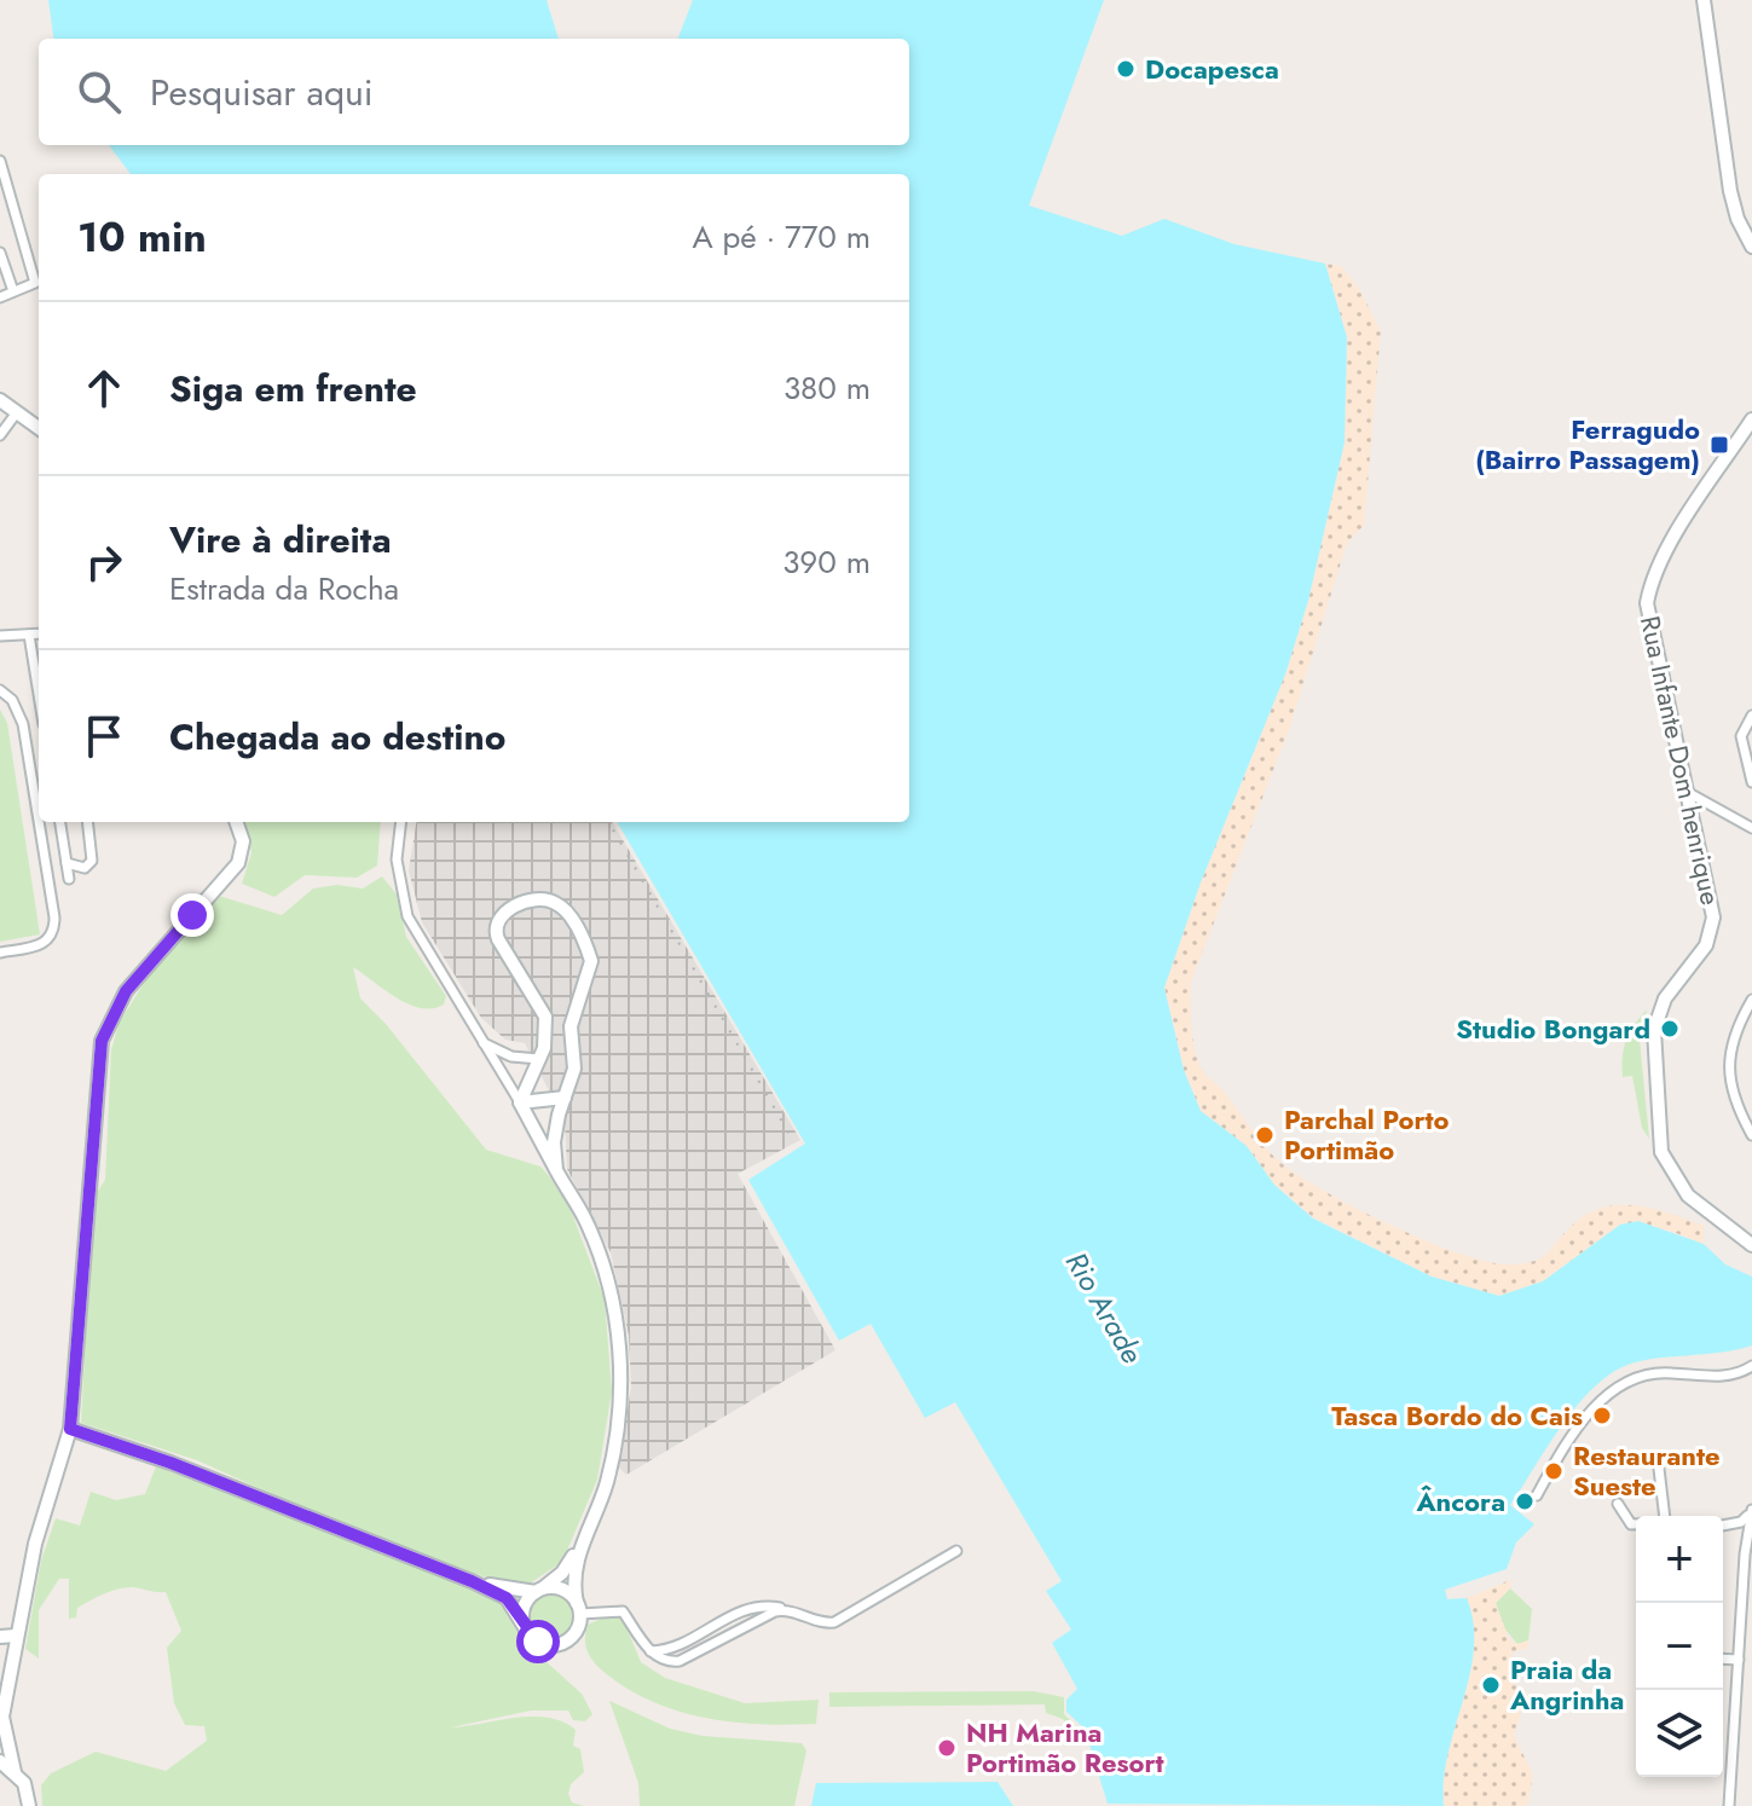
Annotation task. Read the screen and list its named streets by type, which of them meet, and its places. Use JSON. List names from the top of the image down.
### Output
{
  "streets": {
    "street": ["Rua Infante Dom henrique"]
  },
  "water": ["Rio Arade"],
  "places": {
    "other": [
      "Docapesca",
      "Studio Bongard",
      "Parchal Porto Portimão",
      "Tasca Bordo do Cais",
      "Restaurante Sueste",
      "Âncora",
      "Praia da Angrinha",
      "NH Marina Portimão Resort"
    ],
    "transit": ["Ferragudo (Bairro Passagem)"]
  },
  "page": {
    "search": "Pesquisar aqui",
    "heading": ["10 min", "A pé · 770 m"],
    "list": [
      ["Siga em frente", "380 m"],
      ["Vire à direita", "Estrada da Rocha", "390 m"],
      "Chegada ao destino"
    ],
    "map_buttons": ["+", "−"]
  }
}
